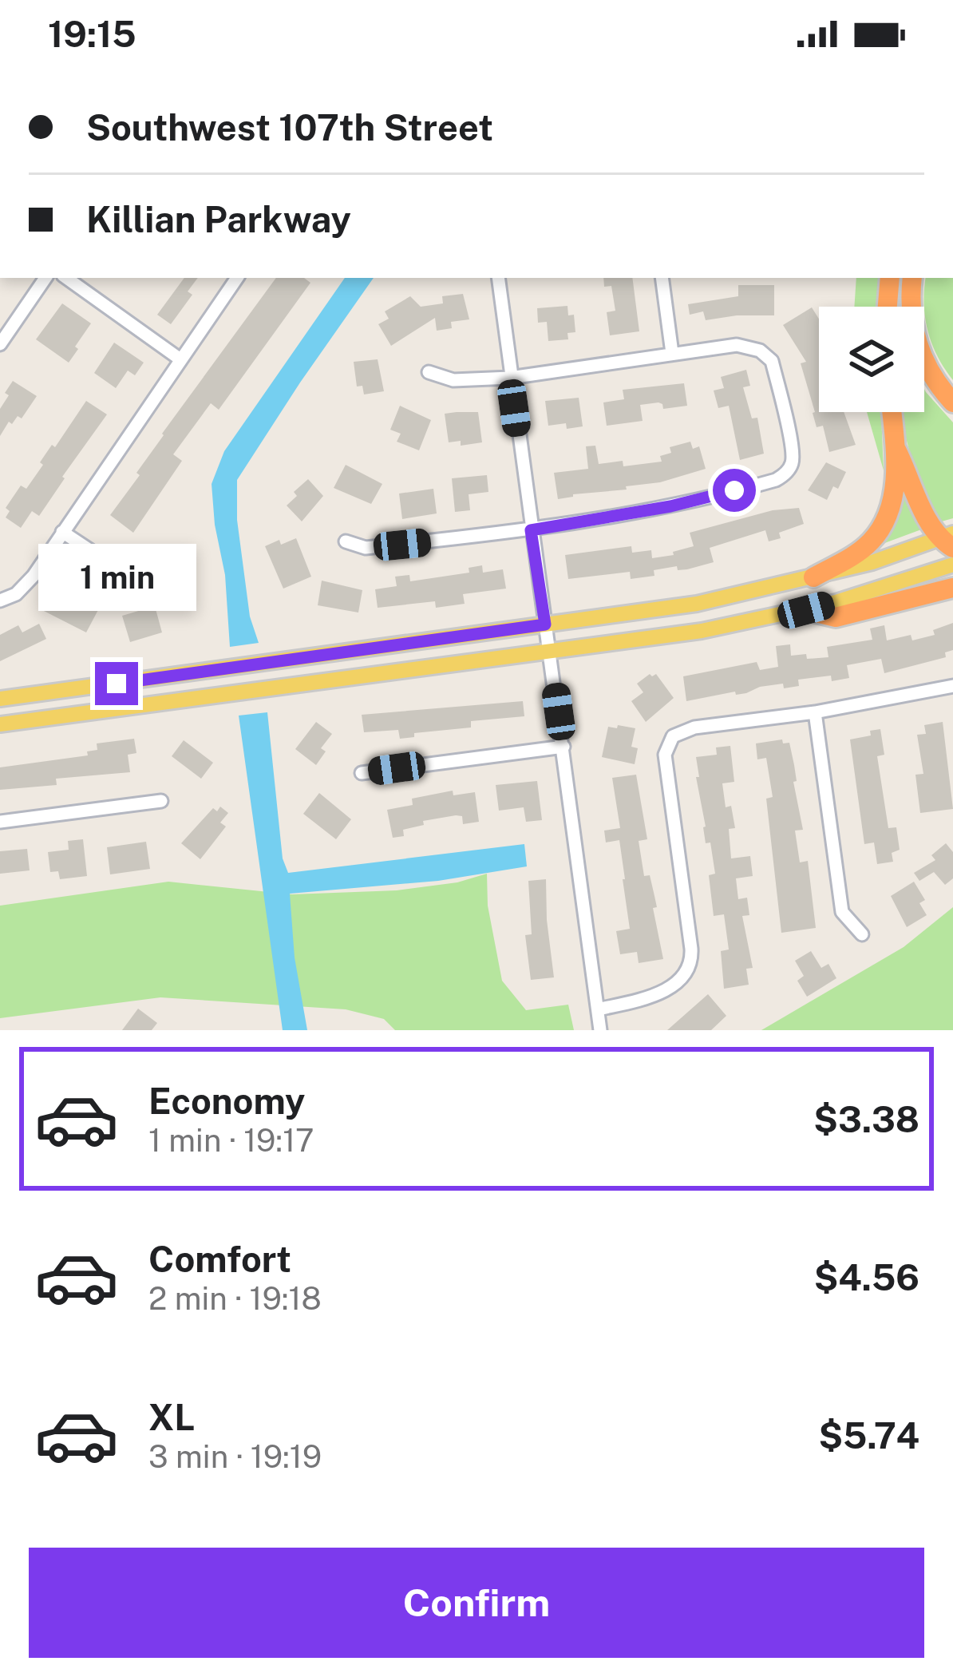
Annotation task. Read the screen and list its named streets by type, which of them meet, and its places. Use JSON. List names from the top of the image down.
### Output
{
  "page": {
    "status": "19:15",
    "banner": ["Southwest 107th Street", "Killian Parkway"],
    "bubble": "1 min",
    "list": [
      {
        "name": "Economy",
        "note": "1 min · 19:17",
        "value": "$3.38"
      },
      {
        "name": "Comfort",
        "note": "2 min · 19:18",
        "value": "$4.56"
      },
      {
        "name": "XL",
        "note": "3 min · 19:19",
        "value": "$5.74"
      }
    ],
    "buttons": "Confirm"
  }
}
